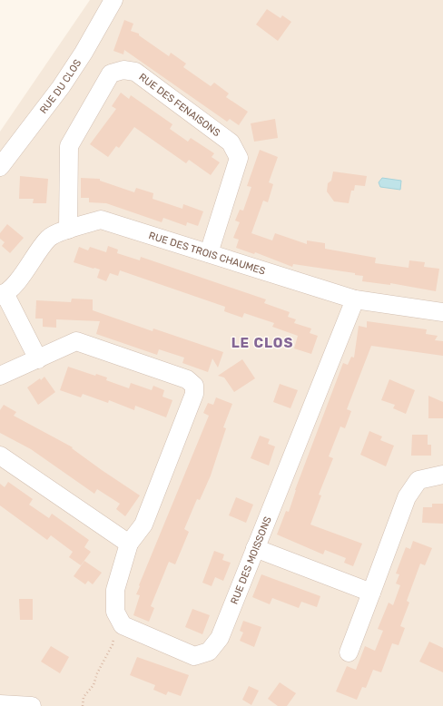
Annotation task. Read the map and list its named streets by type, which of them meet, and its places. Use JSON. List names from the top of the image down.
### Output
{
  "streets": {
    "street": [
      "RUE DU CLOS",
      "RUE DES FENAISONS",
      "RUE DES TROIS CHAUMES",
      "RUE DES MOISSONS"
    ]
  },
  "crossings": [
    ["RUE DES FENAISONS", "RUE DES TROIS CHAUMES"],
    ["RUE DES TROIS CHAUMES", "RUE DES MOISSONS"]
  ],
  "districts": ["LE CLOS"]
}
